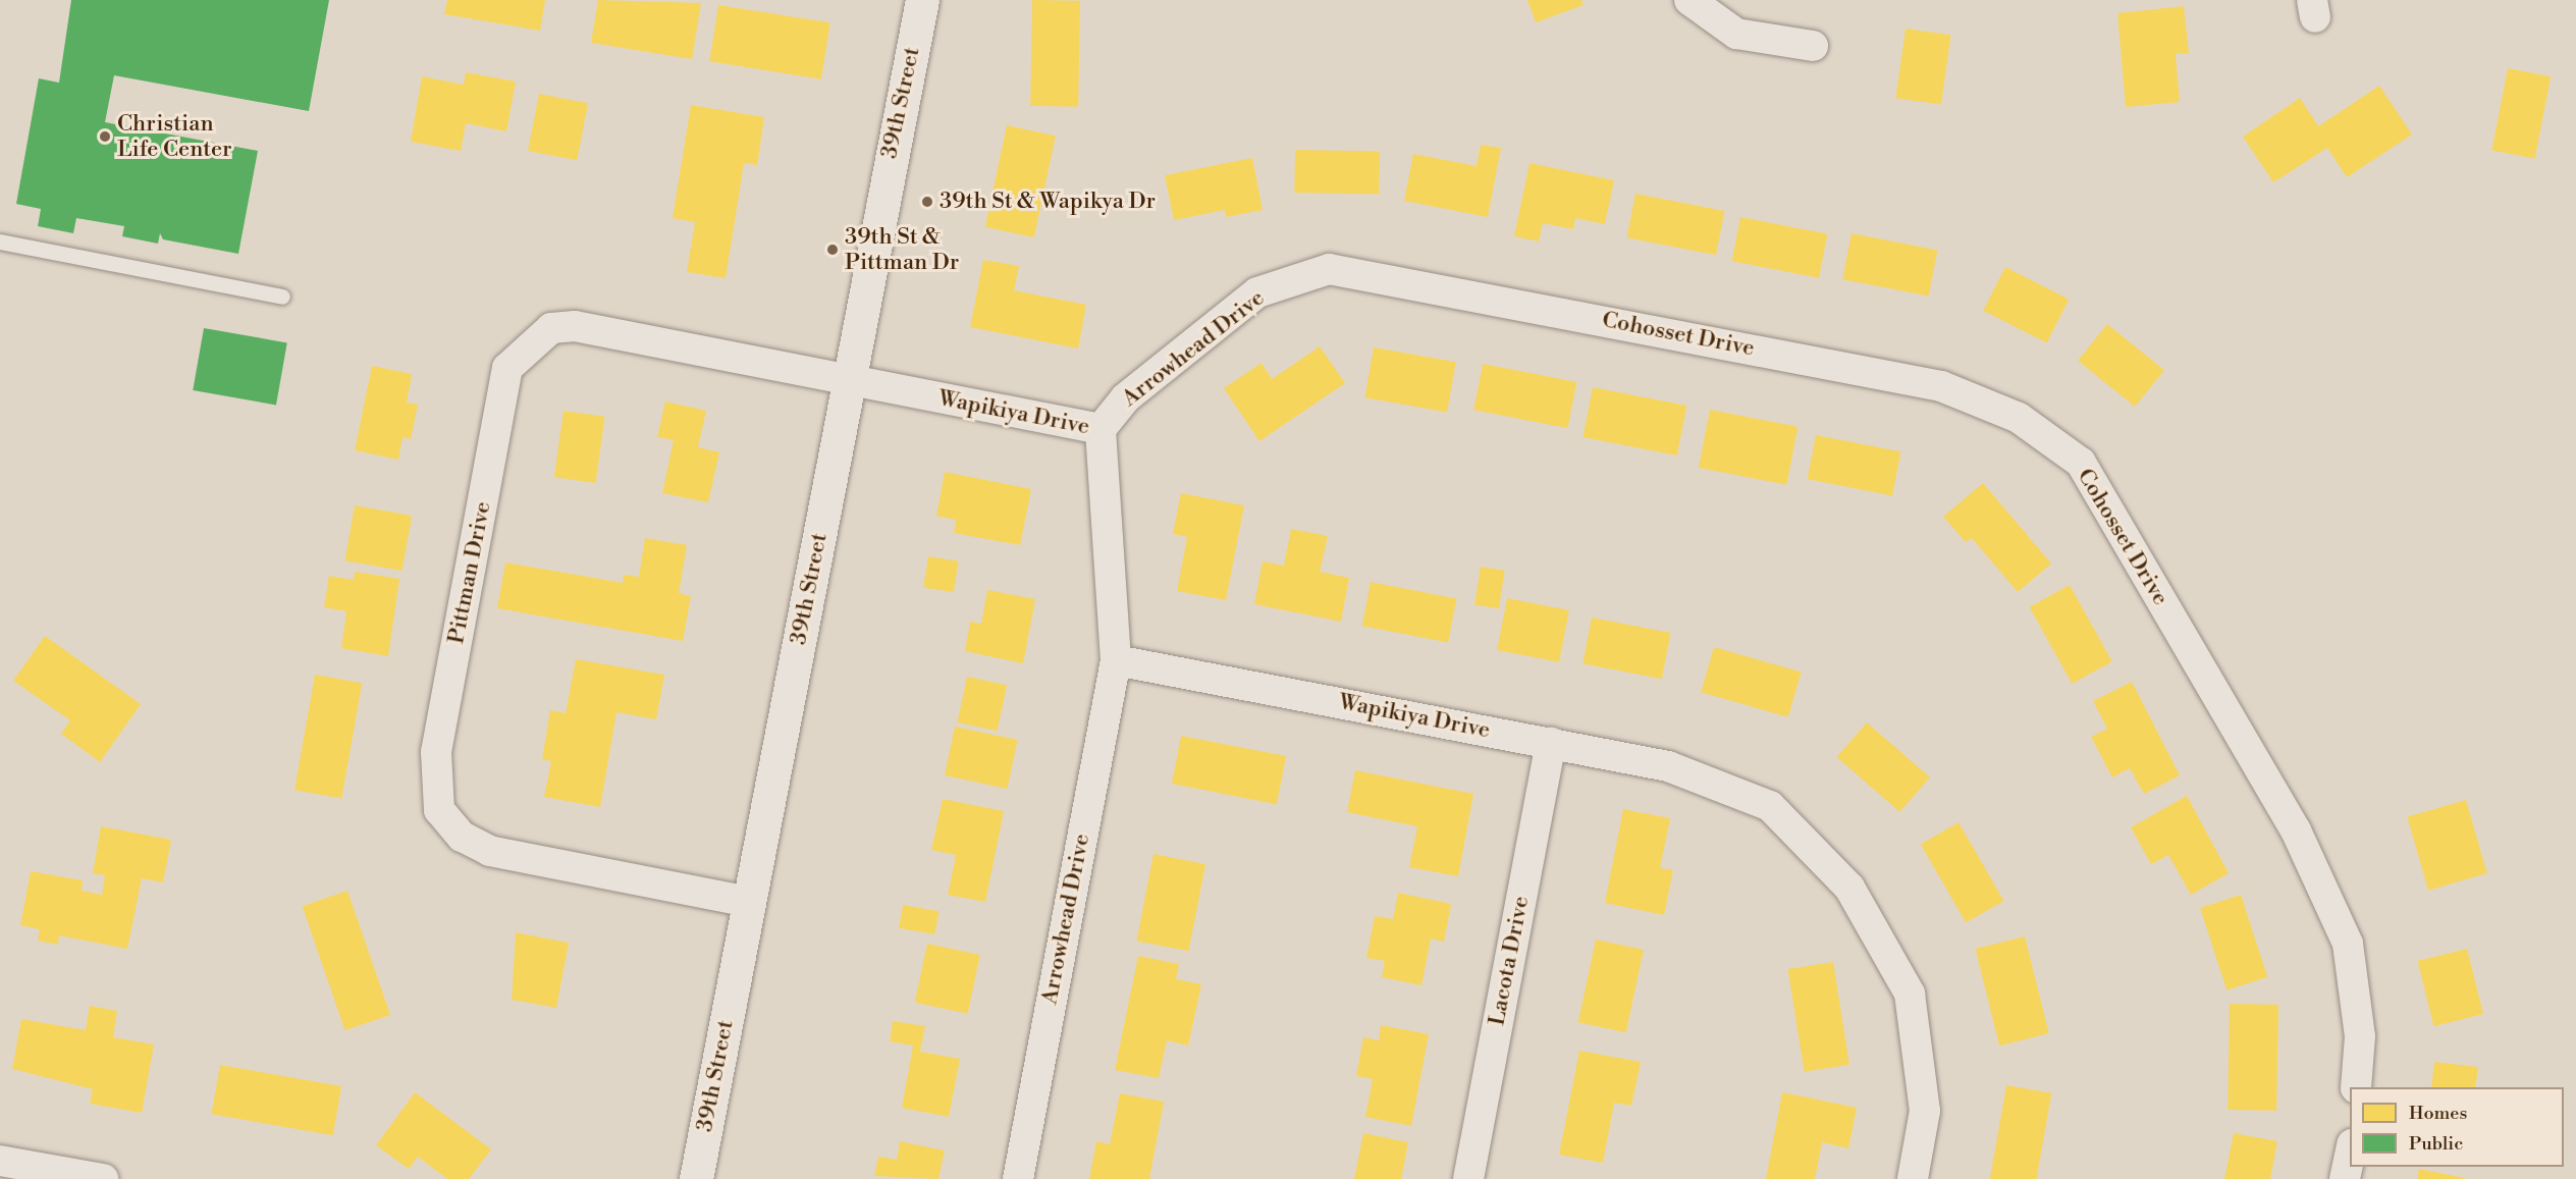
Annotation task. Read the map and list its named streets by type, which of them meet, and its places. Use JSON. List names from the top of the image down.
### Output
{
  "streets": {
    "main road": ["39th Street"],
    "street": [
      "Cohosset Drive",
      "Arrowhead Drive",
      "Wapikiya Drive",
      "Pittman Drive",
      "Lacota Drive"
    ]
  },
  "crossings": [
    ["39th Street", "Wapikiya Drive"],
    ["39th Street", "Pittman Drive"],
    ["Cohosset Drive", "Arrowhead Drive"],
    ["Arrowhead Drive", "Wapikiya Drive"],
    ["Wapikiya Drive", "Pittman Drive"],
    ["Wapikiya Drive", "Lacota Drive"]
  ],
  "places": ["Christian Life Center", "39th St & Wapikya Dr", "39th St & Pittman Dr"],
  "legend": ["Homes", "Public"]
}
